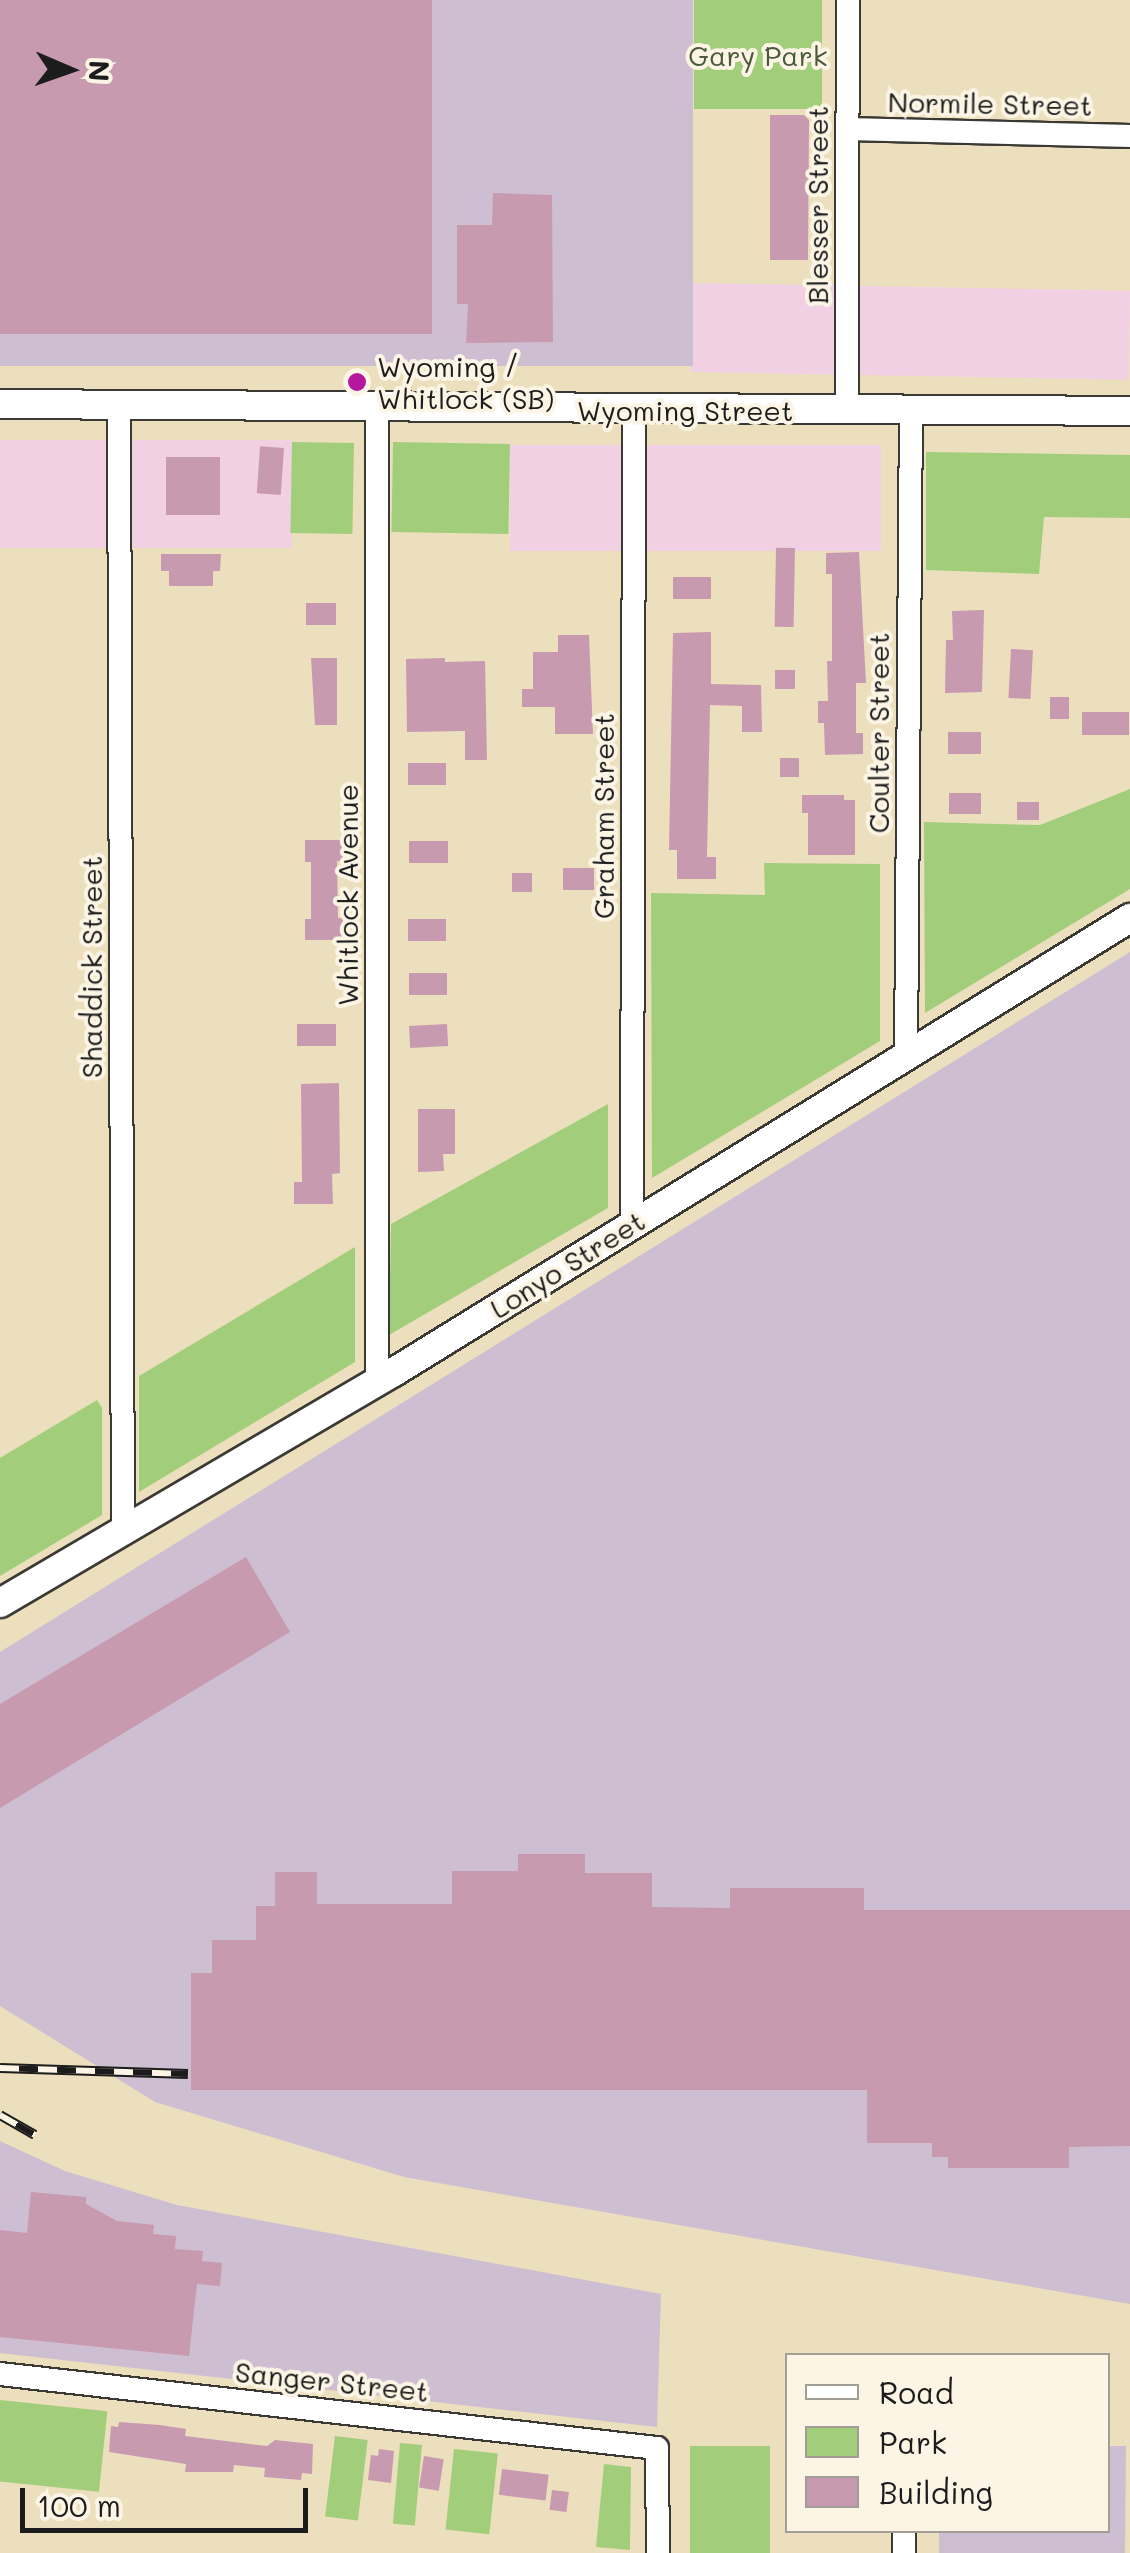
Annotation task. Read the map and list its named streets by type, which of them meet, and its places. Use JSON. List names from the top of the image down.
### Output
{
  "streets": {
    "street": [
      "Normile Street",
      "Blesser Street",
      "Wyoming Street",
      "Coulter Street",
      "Graham Street",
      "Whitlock Avenue",
      "Shaddick Street",
      "Lonyo Street",
      "Sanger Street"
    ]
  },
  "crossings": [
    ["Normile Street", "Blesser Street"],
    ["Blesser Street", "Wyoming Street"],
    ["Wyoming Street", "Coulter Street"],
    ["Wyoming Street", "Graham Street"],
    ["Wyoming Street", "Whitlock Avenue"],
    ["Wyoming Street", "Shaddick Street"],
    ["Coulter Street", "Lonyo Street"],
    ["Graham Street", "Lonyo Street"],
    ["Whitlock Avenue", "Lonyo Street"],
    ["Shaddick Street", "Lonyo Street"]
  ],
  "parks": ["Gary Park"],
  "places": ["Wyoming / Whitlock (SB)"],
  "legend": ["Road", "Park", "Building"],
  "scale_bar": "100 m",
  "north": "right"
}
